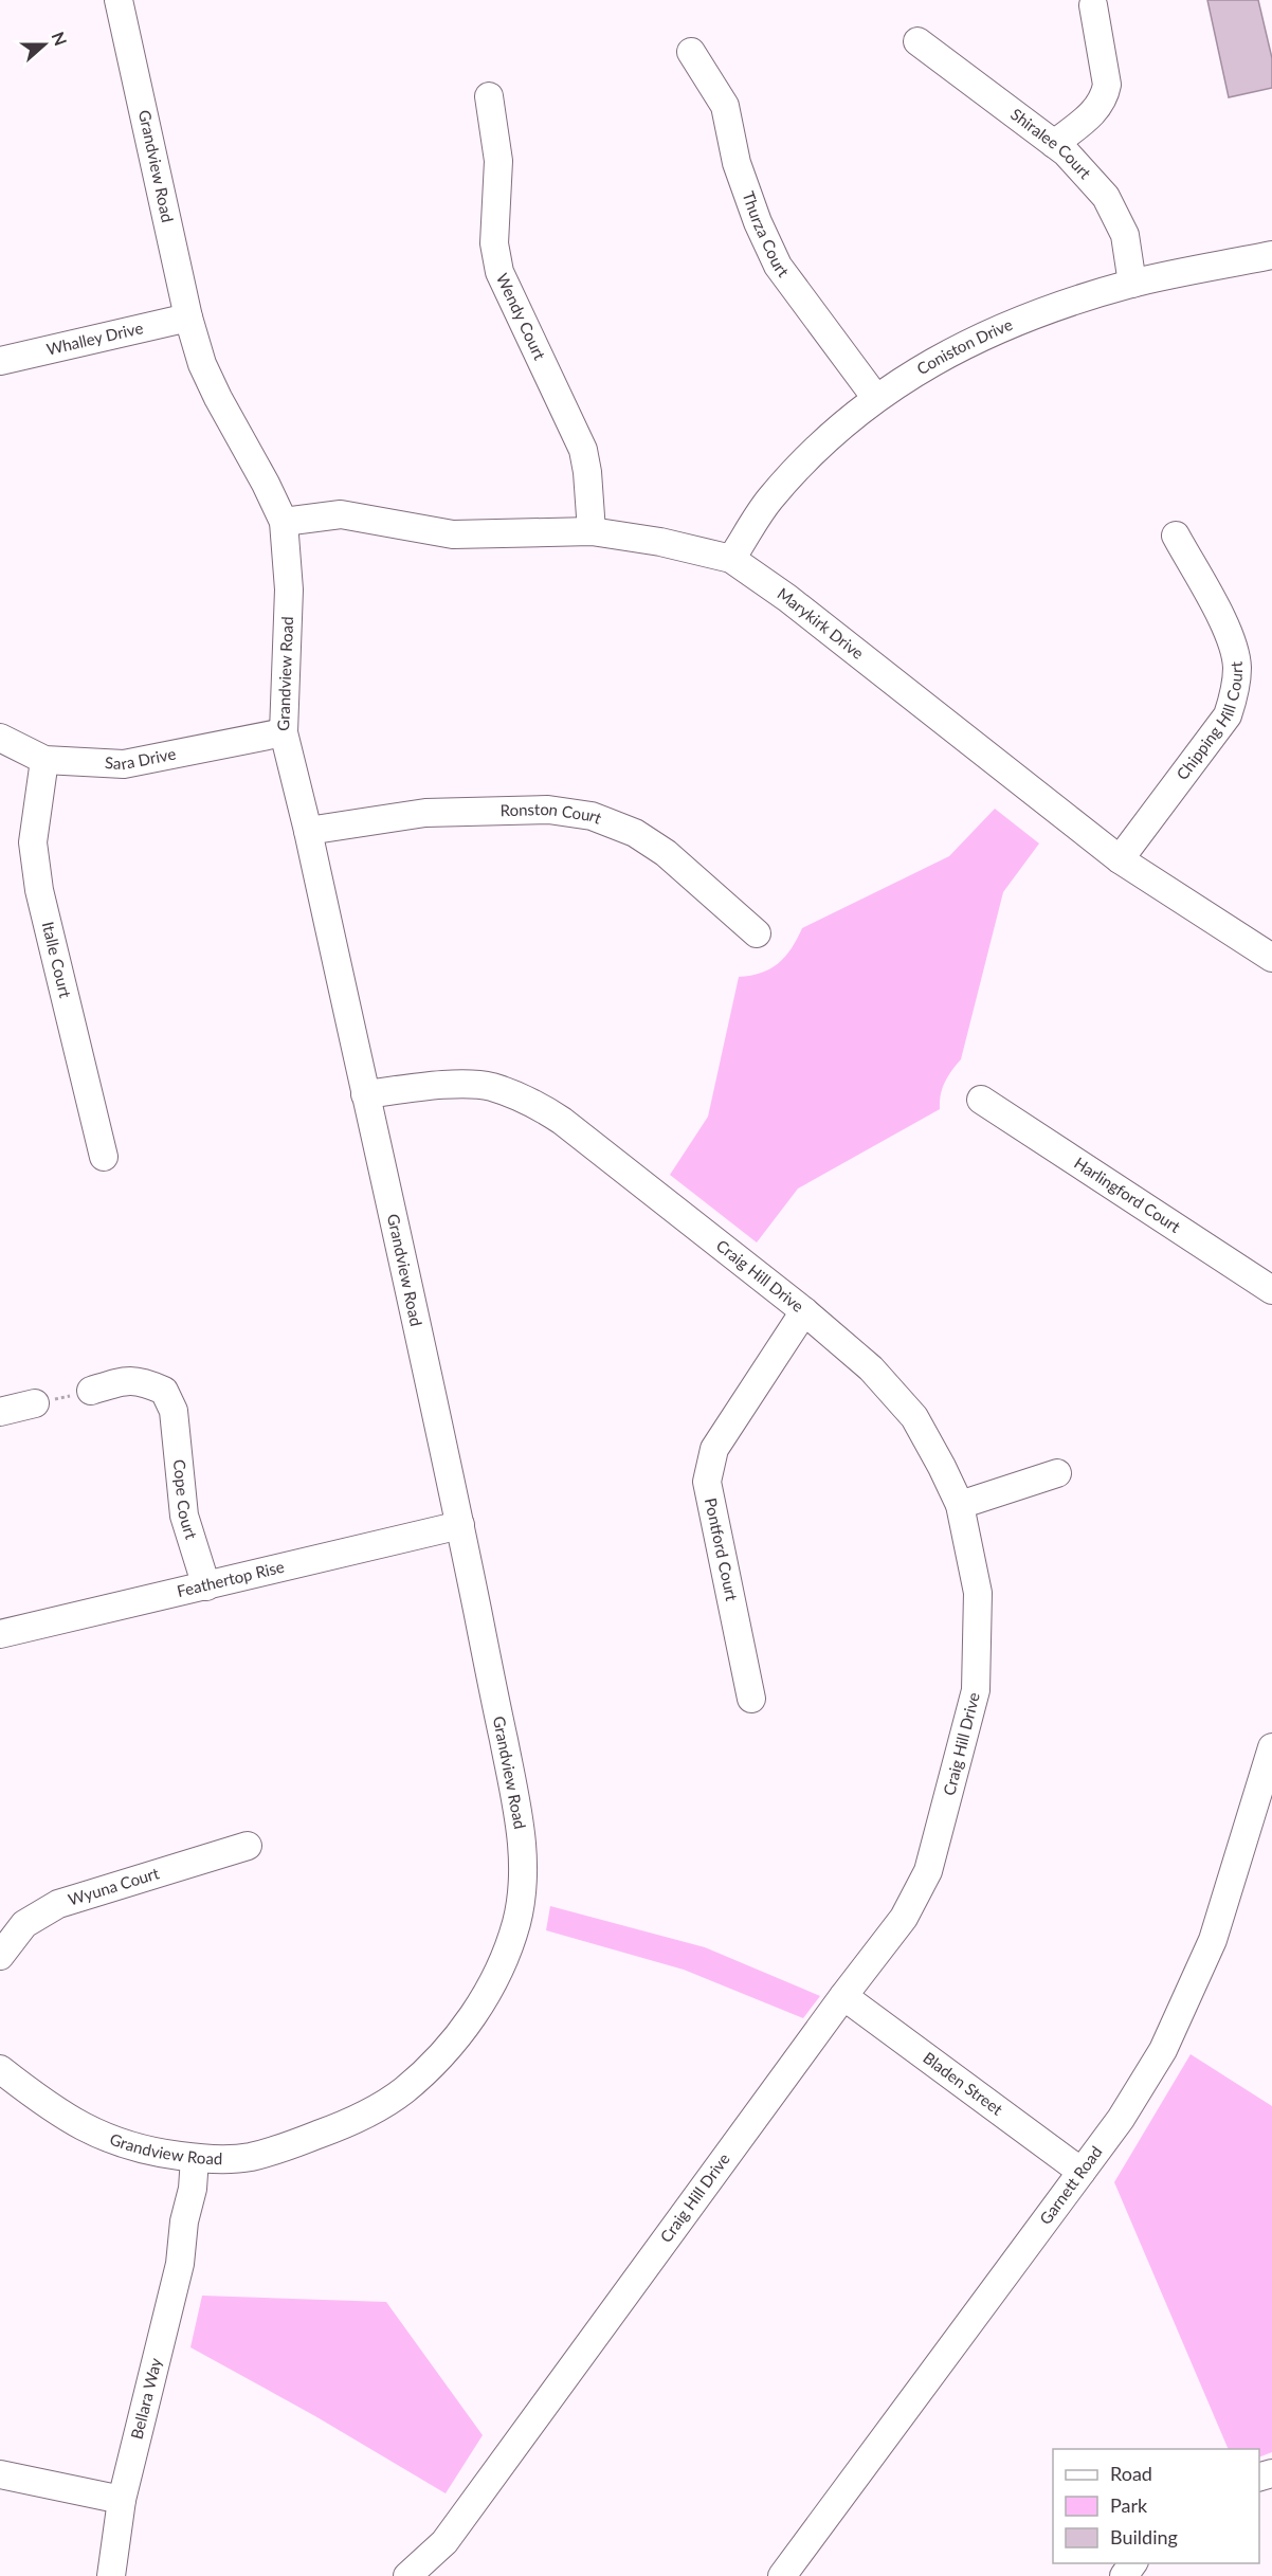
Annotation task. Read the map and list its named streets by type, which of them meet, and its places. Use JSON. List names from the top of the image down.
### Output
{
  "streets": {
    "street": [
      "Shiralee Court",
      "Grandview Road",
      "Thurza Court",
      "Wendy Court",
      "Whalley Drive",
      "Coniston Drive",
      "Marykirk Drive",
      "Chipping Hill Court",
      "Sara Drive",
      "Ronston Court",
      "Italle Court",
      "Harlingford Court",
      "Craig Hill Drive",
      "Cope Court",
      "Pontford Court",
      "Feathertop Rise",
      "Wyuna Court",
      "Bladen Street",
      "Garnett Road",
      "Bellara Way"
    ]
  },
  "crossings": [
    ["Shiralee Court", "Coniston Drive"],
    ["Grandview Road", "Whalley Drive"],
    ["Grandview Road", "Marykirk Drive"],
    ["Grandview Road", "Sara Drive"],
    ["Grandview Road", "Ronston Court"],
    ["Grandview Road", "Craig Hill Drive"],
    ["Grandview Road", "Feathertop Rise"],
    ["Grandview Road", "Bellara Way"],
    ["Thurza Court", "Coniston Drive"],
    ["Wendy Court", "Marykirk Drive"],
    ["Coniston Drive", "Marykirk Drive"],
    ["Marykirk Drive", "Chipping Hill Court"],
    ["Sara Drive", "Italle Court"],
    ["Craig Hill Drive", "Pontford Court"],
    ["Craig Hill Drive", "Bladen Street"],
    ["Cope Court", "Feathertop Rise"],
    ["Bladen Street", "Garnett Road"]
  ],
  "legend": ["Road", "Park", "Building"],
  "north": "right"
}
